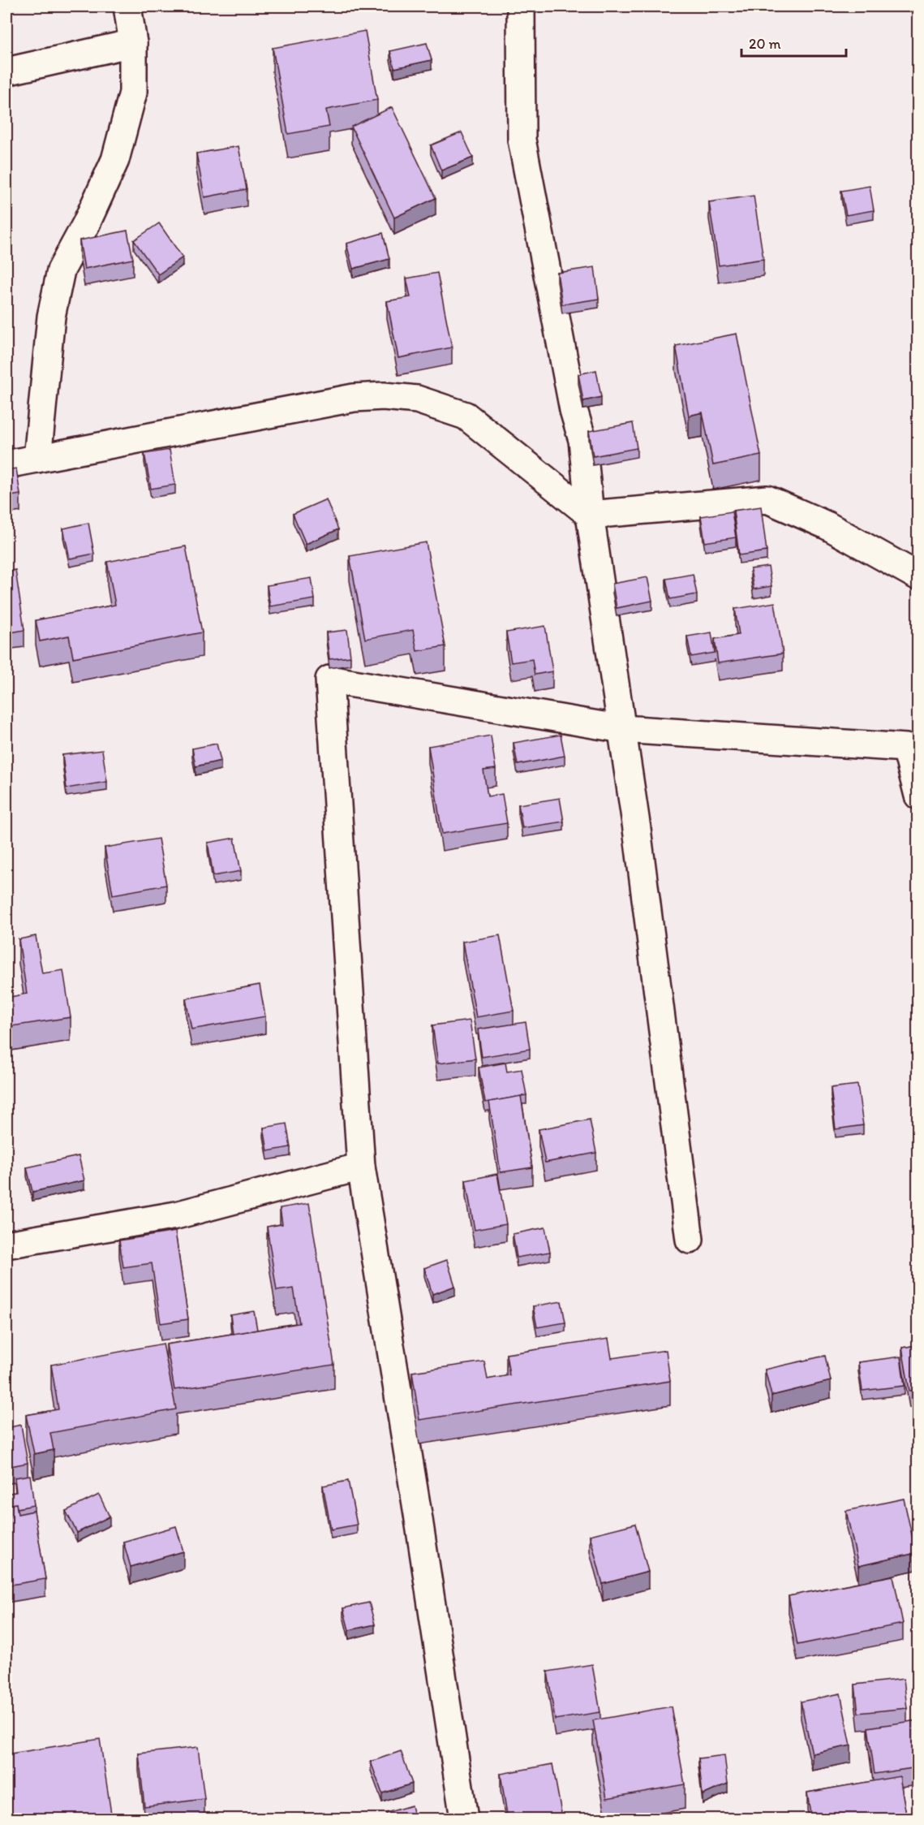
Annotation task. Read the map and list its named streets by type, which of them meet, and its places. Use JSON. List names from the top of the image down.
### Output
{
  "scale_bar": "20 m"
}
